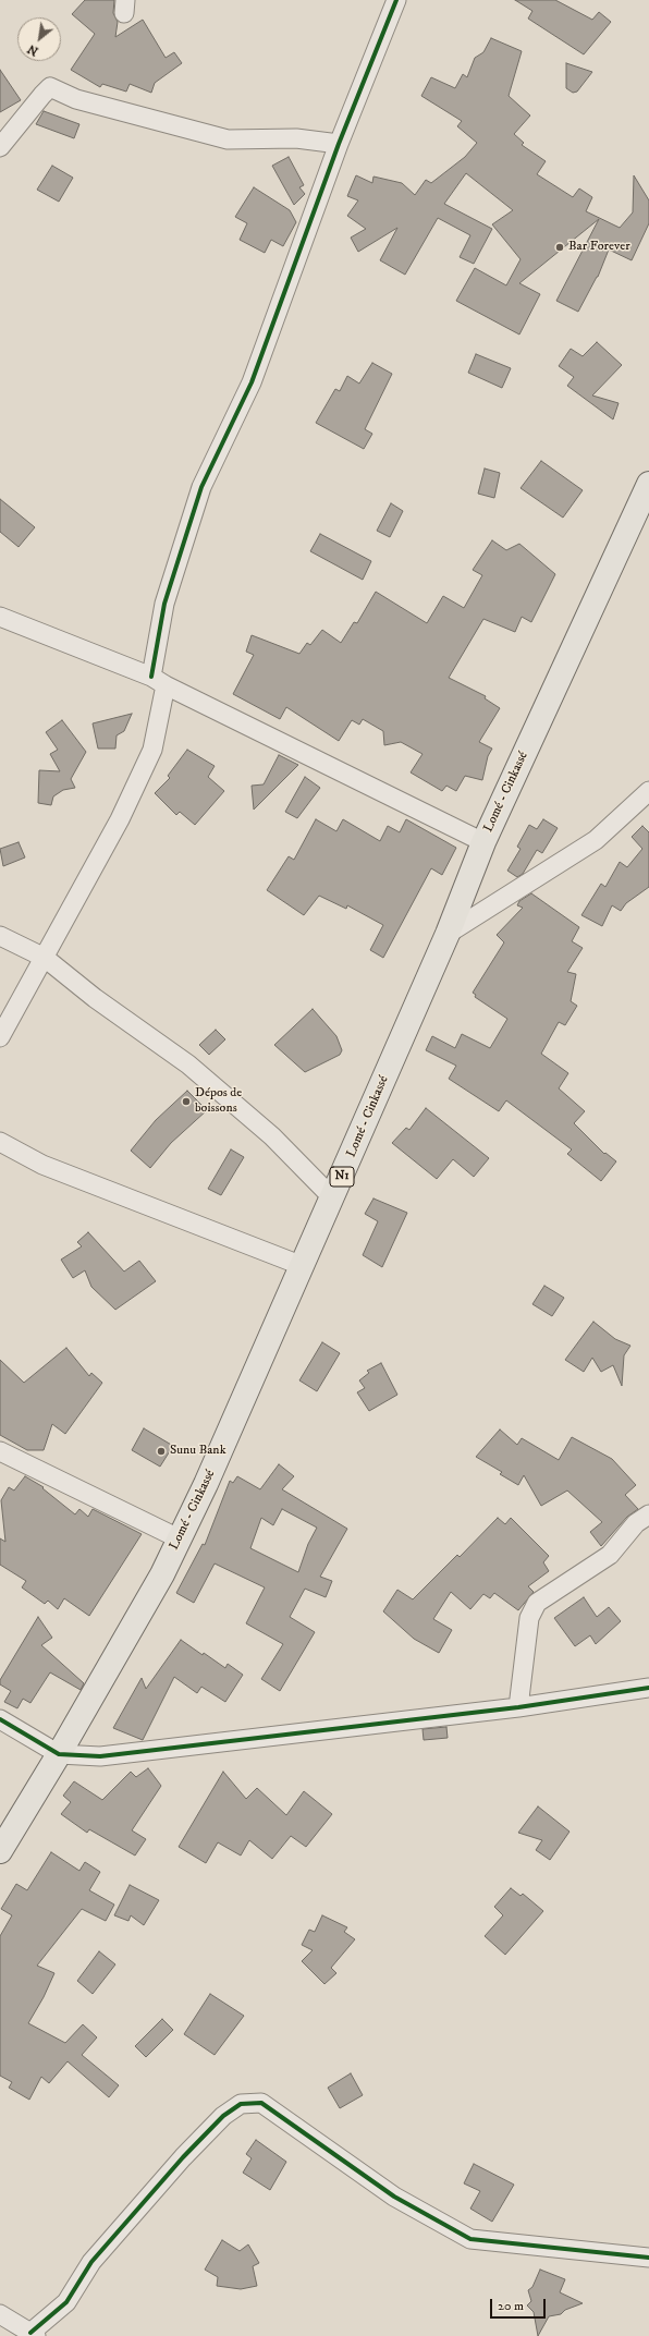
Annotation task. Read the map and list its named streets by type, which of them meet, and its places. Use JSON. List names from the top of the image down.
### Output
{
  "streets": {
    "highway": ["Lomé - Cinkassé", "N1"]
  },
  "places": ["Bar Forever", "Dépos de boissons", "Sunu Bank"],
  "scale_bar": "20 m",
  "north": "bottom left"
}
